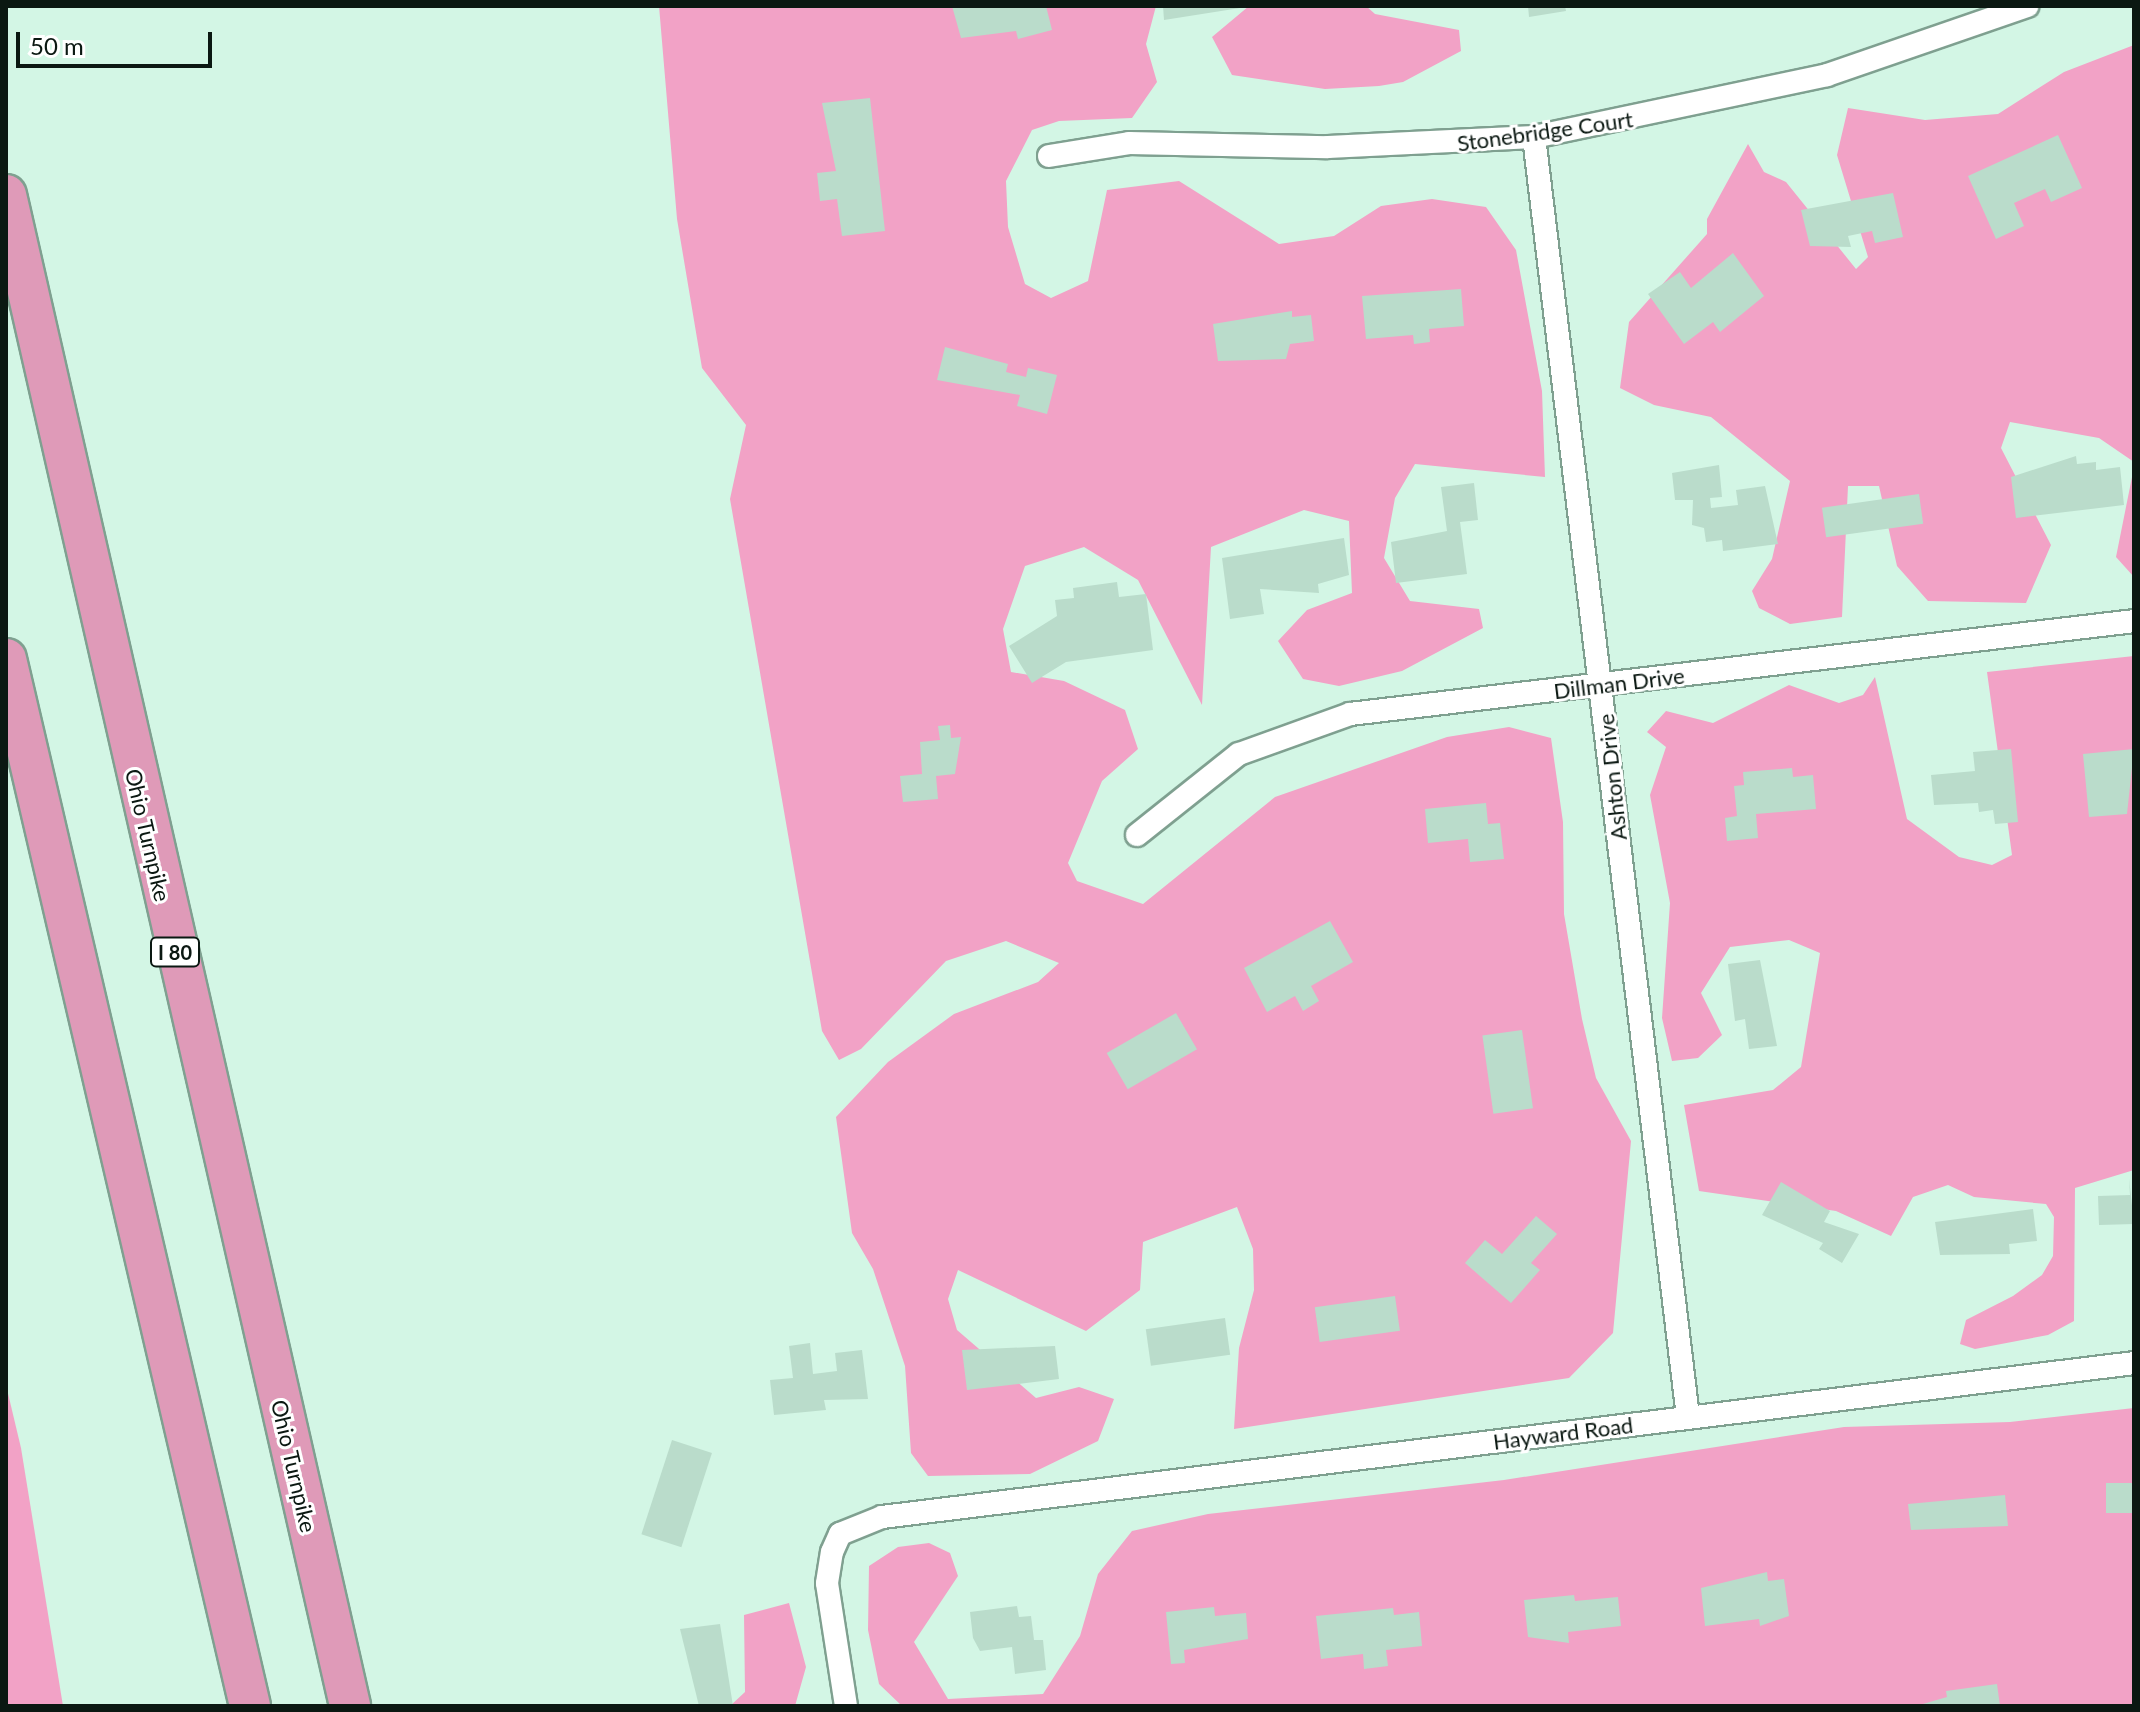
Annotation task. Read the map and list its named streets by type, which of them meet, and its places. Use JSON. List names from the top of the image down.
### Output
{
  "streets": {
    "highway": ["Ohio Turnpike", "I 80"],
    "street": [
      "Stonebridge Court",
      "Dillman Drive",
      "Ashton Drive",
      "Hayward Road"
    ]
  },
  "crossings": [
    ["Stonebridge Court", "Ashton Drive"],
    ["Dillman Drive", "Ashton Drive"],
    ["Ashton Drive", "Hayward Road"]
  ],
  "scale_bar": "50 m"
}
